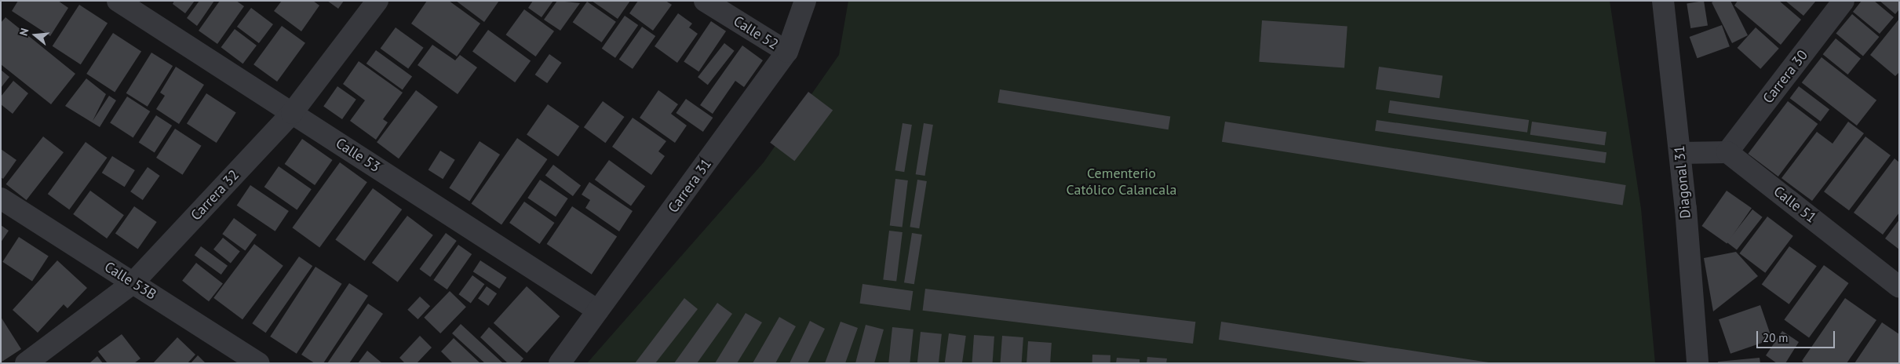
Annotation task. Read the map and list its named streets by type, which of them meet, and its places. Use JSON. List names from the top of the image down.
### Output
{
  "streets": {
    "street": [
      "Calle 52",
      "Carrera 30",
      "Calle 53",
      "Diagonal 31",
      "Carrera 31",
      "Carrera 32",
      "Calle 51",
      "Calle 53B"
    ]
  },
  "crossings": [
    ["Calle 52", "Carrera 31"],
    ["Carrera 30", "Calle 51"],
    ["Calle 53", "Carrera 31"],
    ["Calle 53", "Carrera 32"],
    ["Carrera 32", "Calle 53B"]
  ],
  "parks": ["Cementerio Católico Calancala"],
  "scale_bar": "20 m",
  "north": "left"
}
